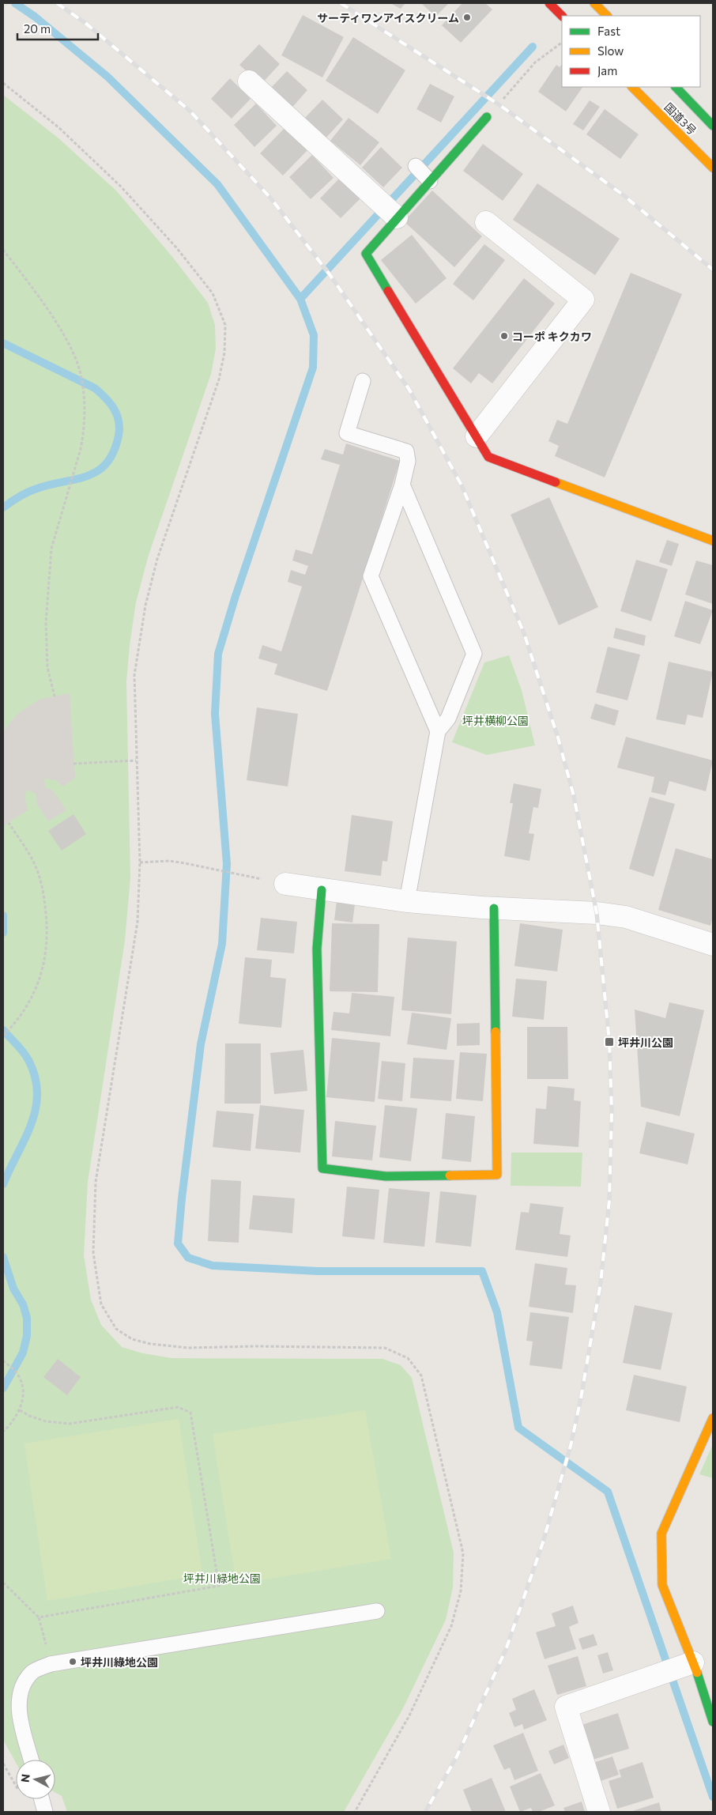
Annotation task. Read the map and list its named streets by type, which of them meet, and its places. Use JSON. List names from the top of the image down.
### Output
{
  "streets": {
    "main road": ["国道3号"]
  },
  "parks": ["坪井横柳公園", "坪井川緑地公園"],
  "places": {
    "other": ["サーティワンアイスクリーム", "コーポ キクカワ", "坪井川綠地公園"],
    "transit": ["坪井川公園"]
  },
  "legend": ["Fast", "Slow", "Jam"],
  "scale_bar": "20 m",
  "north": "left"
}
